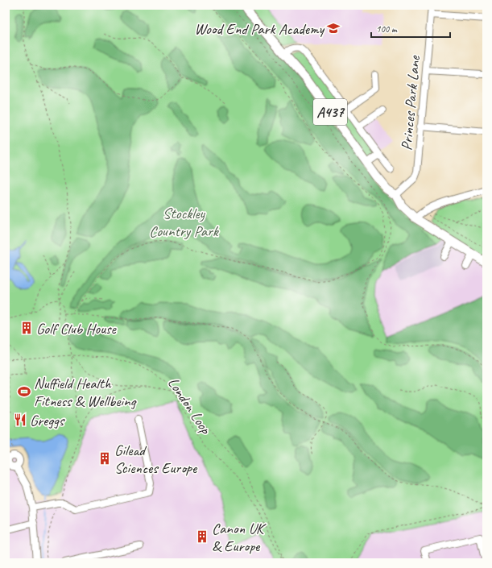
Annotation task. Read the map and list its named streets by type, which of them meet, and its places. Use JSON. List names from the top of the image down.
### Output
{
  "streets": {
    "main road": ["A437"],
    "street": ["Princes Park Lane"],
    "path": ["London Loop"]
  },
  "crossings": [
    ["Princes Park Lane", "A437"]
  ],
  "parks": ["Stockley Country Park"],
  "places": {
    "school or university": ["Wood End Park Academy"],
    "building": ["Golf Club House", "Gilead Sciences Europe", "Canon UK & Europe"],
    "sports": ["Nuffield Health Fitness & Wellbeing"],
    "restaurant": ["Greggs"]
  },
  "scale_bar": "100 m"
}
